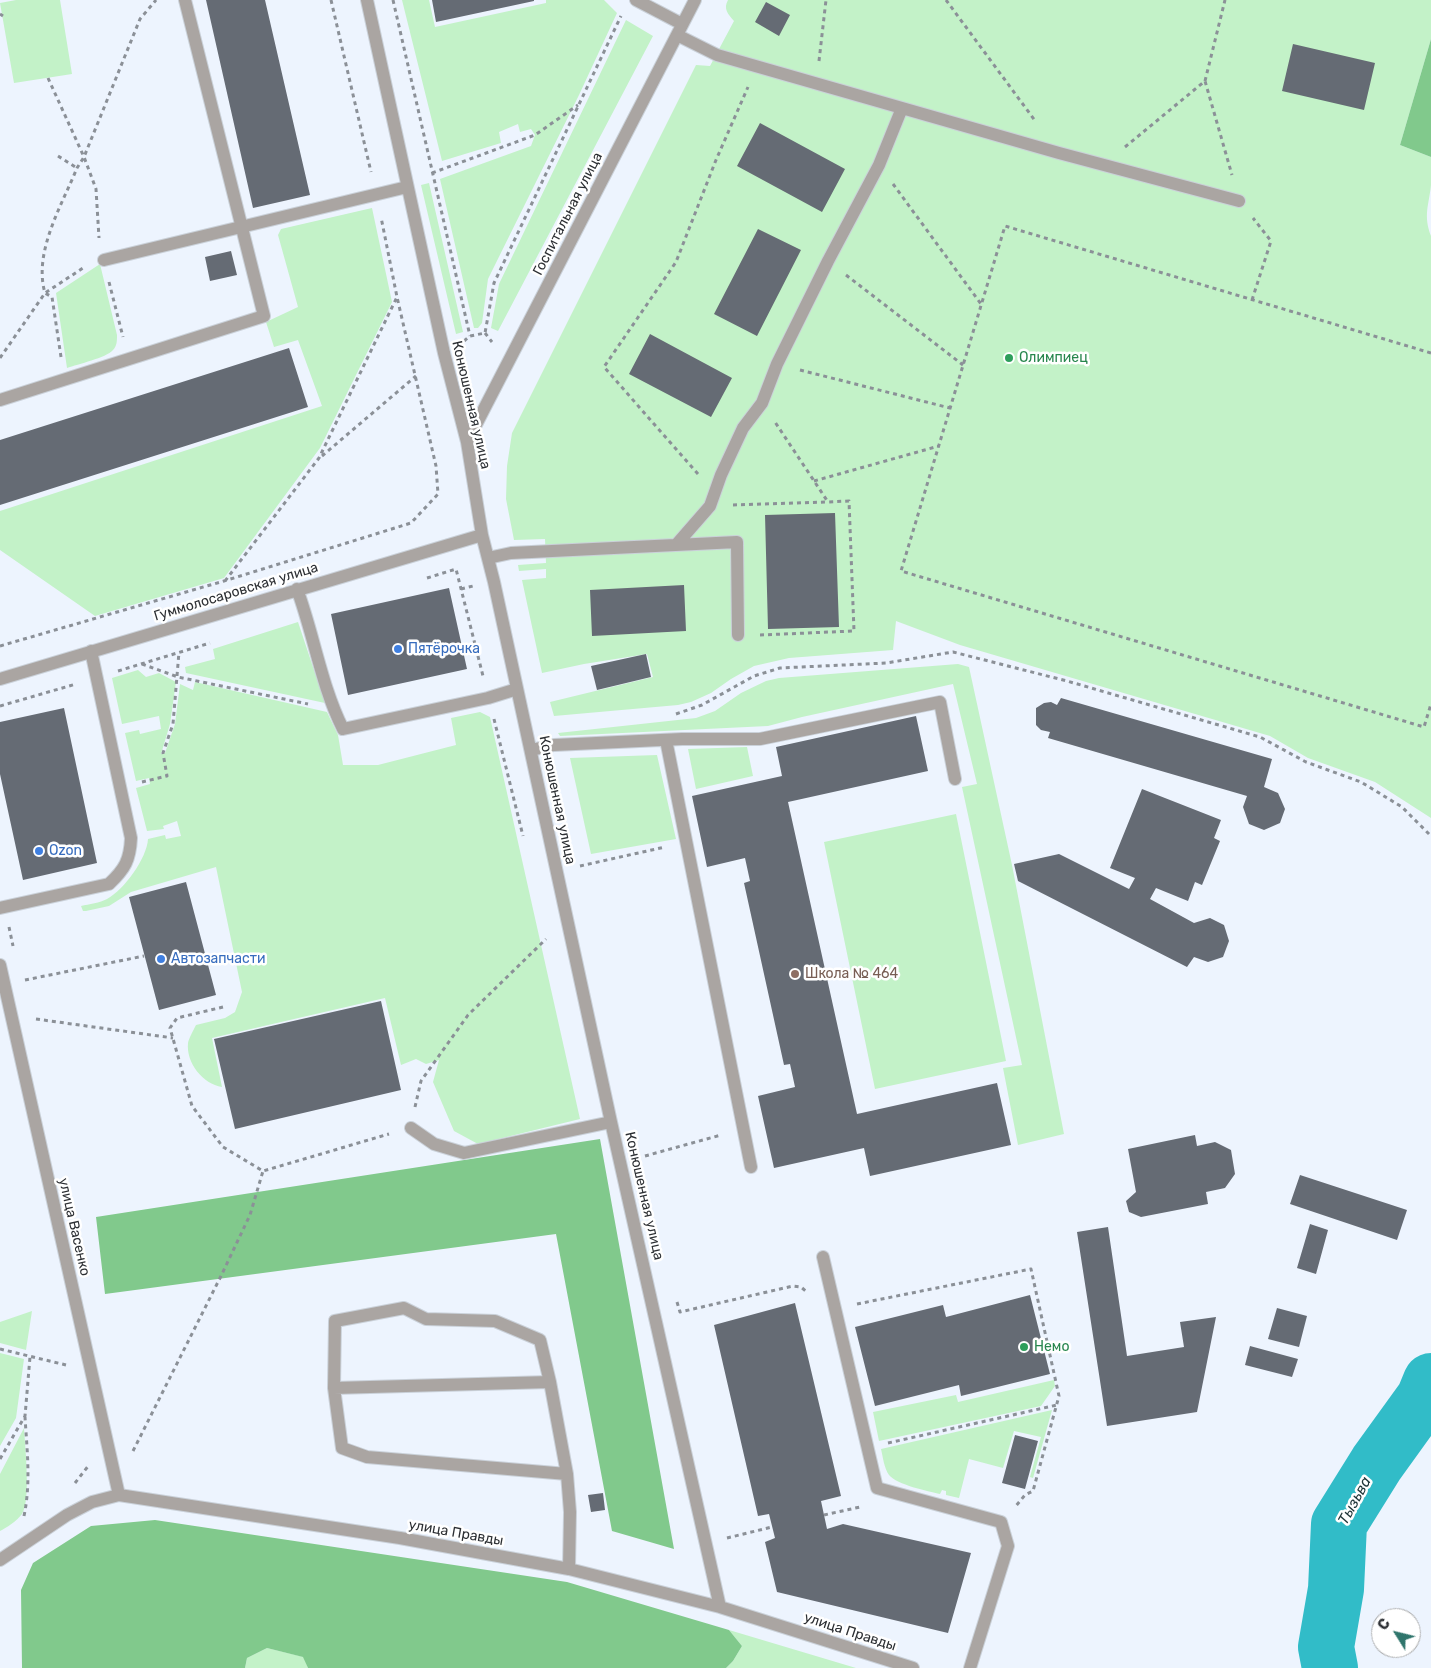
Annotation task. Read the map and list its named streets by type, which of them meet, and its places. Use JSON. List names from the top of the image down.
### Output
{
  "streets": {
    "street": [
      "Госпитальная улица",
      "Конюшенная улица",
      "Гуммолосаровская улица",
      "улица Васенко",
      "улица Правды"
    ]
  },
  "crossings": [
    ["Госпитальная улица", "Конюшенная улица"],
    ["Конюшенная улица", "Гуммолосаровская улица"],
    ["Конюшенная улица", "улица Правды"],
    ["улица Васенко", "улица Правды"]
  ],
  "water": ["Тызьва"],
  "places": [
    "Олимпиец",
    "Пятёрочка",
    "Ozon",
    "Автозапчасти",
    "Школа № 464",
    "Немо"
  ],
  "north": "top left"
}
